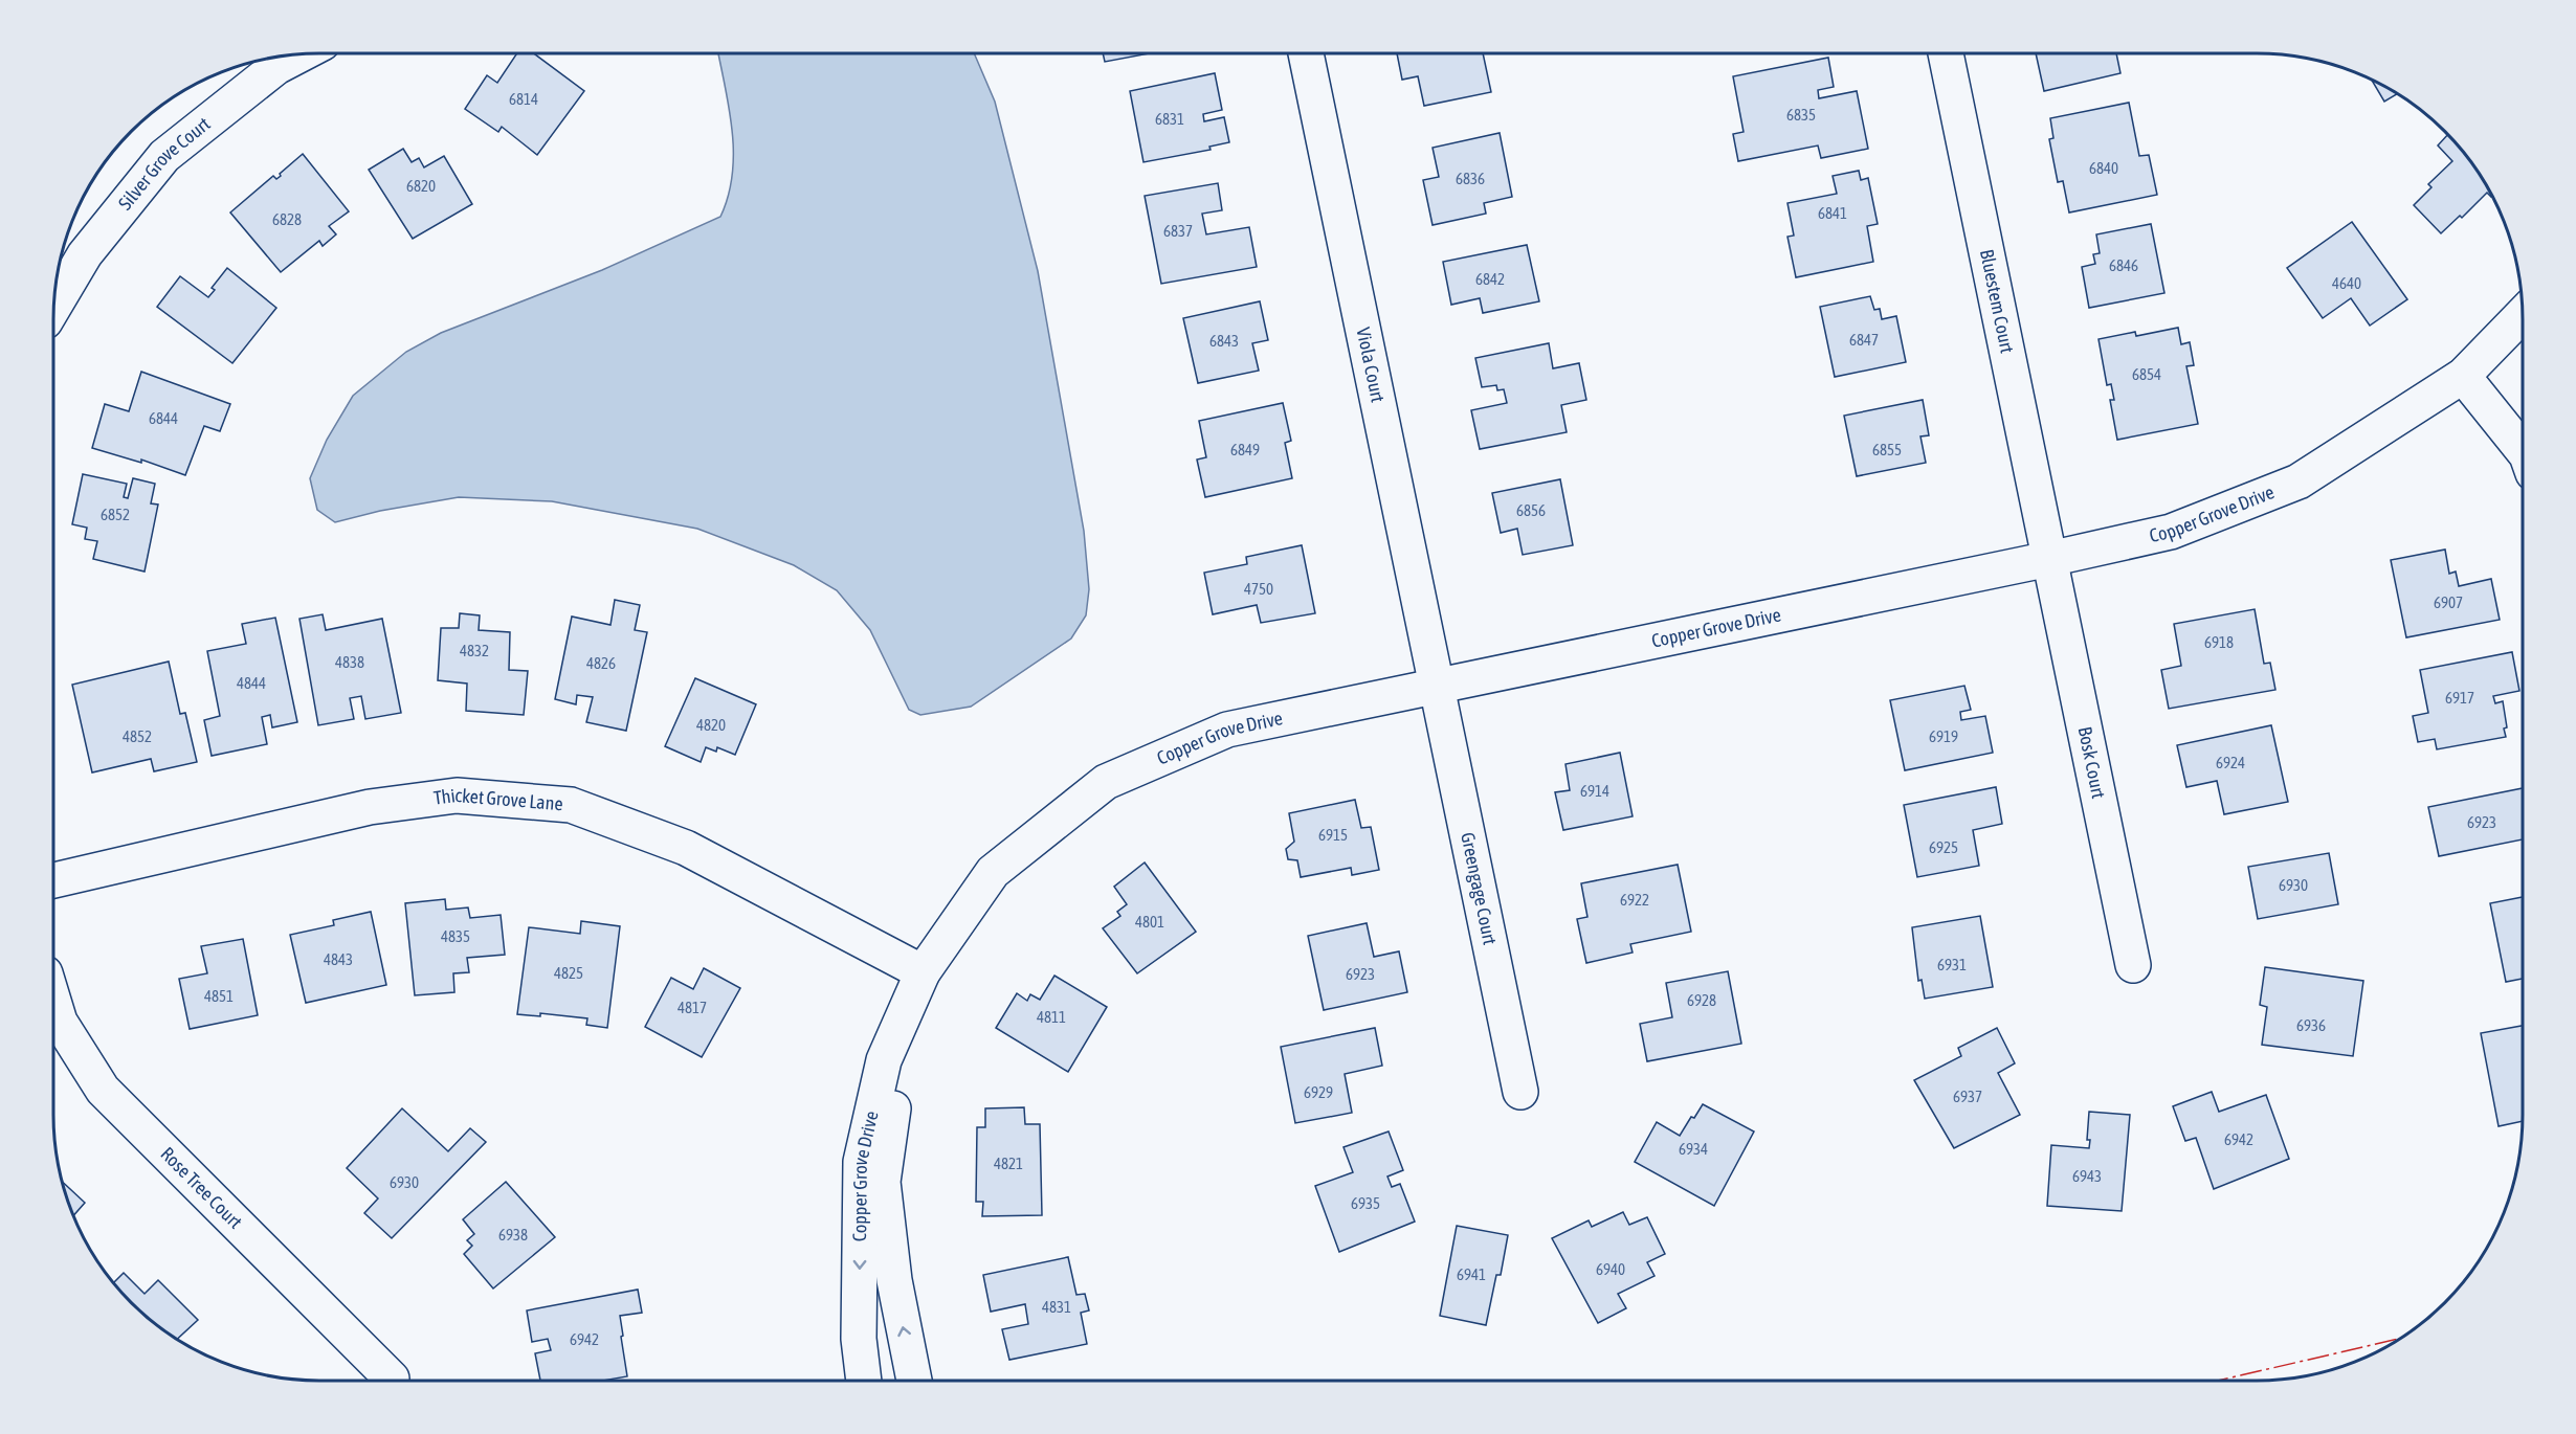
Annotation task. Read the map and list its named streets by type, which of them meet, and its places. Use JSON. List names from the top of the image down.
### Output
{
  "streets": {
    "street": [
      "Silver Grove Court",
      "Bluestem Court",
      "Viola Court",
      "Copper Grove Drive",
      "Bosk Court",
      "Thicket Grove Lane",
      "Greengage Court",
      "Rose Tree Court"
    ]
  },
  "crossings": [
    ["Bluestem Court", "Copper Grove Drive"],
    ["Bluestem Court", "Bosk Court"],
    ["Viola Court", "Copper Grove Drive"],
    ["Viola Court", "Greengage Court"],
    ["Copper Grove Drive", "Bosk Court"],
    ["Copper Grove Drive", "Thicket Grove Lane"],
    ["Copper Grove Drive", "Greengage Court"]
  ],
  "house_numbers": [
    "6814",
    "6835",
    "6831",
    "6840",
    "6836",
    "6820",
    "6841",
    "6828",
    "6837",
    "6846",
    "6842",
    "4640",
    "6847",
    "6843",
    "6854",
    "6844",
    "6849",
    "6855",
    "6856",
    "6852",
    "4750",
    "6907",
    "6918",
    "4832",
    "4838",
    "4826",
    "4844",
    "6917",
    "4820",
    "4852",
    "6919",
    "6924",
    "6914",
    "6923",
    "6915",
    "6925",
    "6930",
    "6922",
    "4801",
    "4835",
    "4843",
    "6931",
    "4825",
    "6923",
    "4851",
    "6928",
    "4817",
    "4811",
    "6936",
    "6929",
    "6937",
    "6942",
    "6934",
    "4821",
    "6943",
    "6930",
    "6935",
    "6938",
    "6940",
    "6941",
    "4831",
    "6942"
  ]
}
